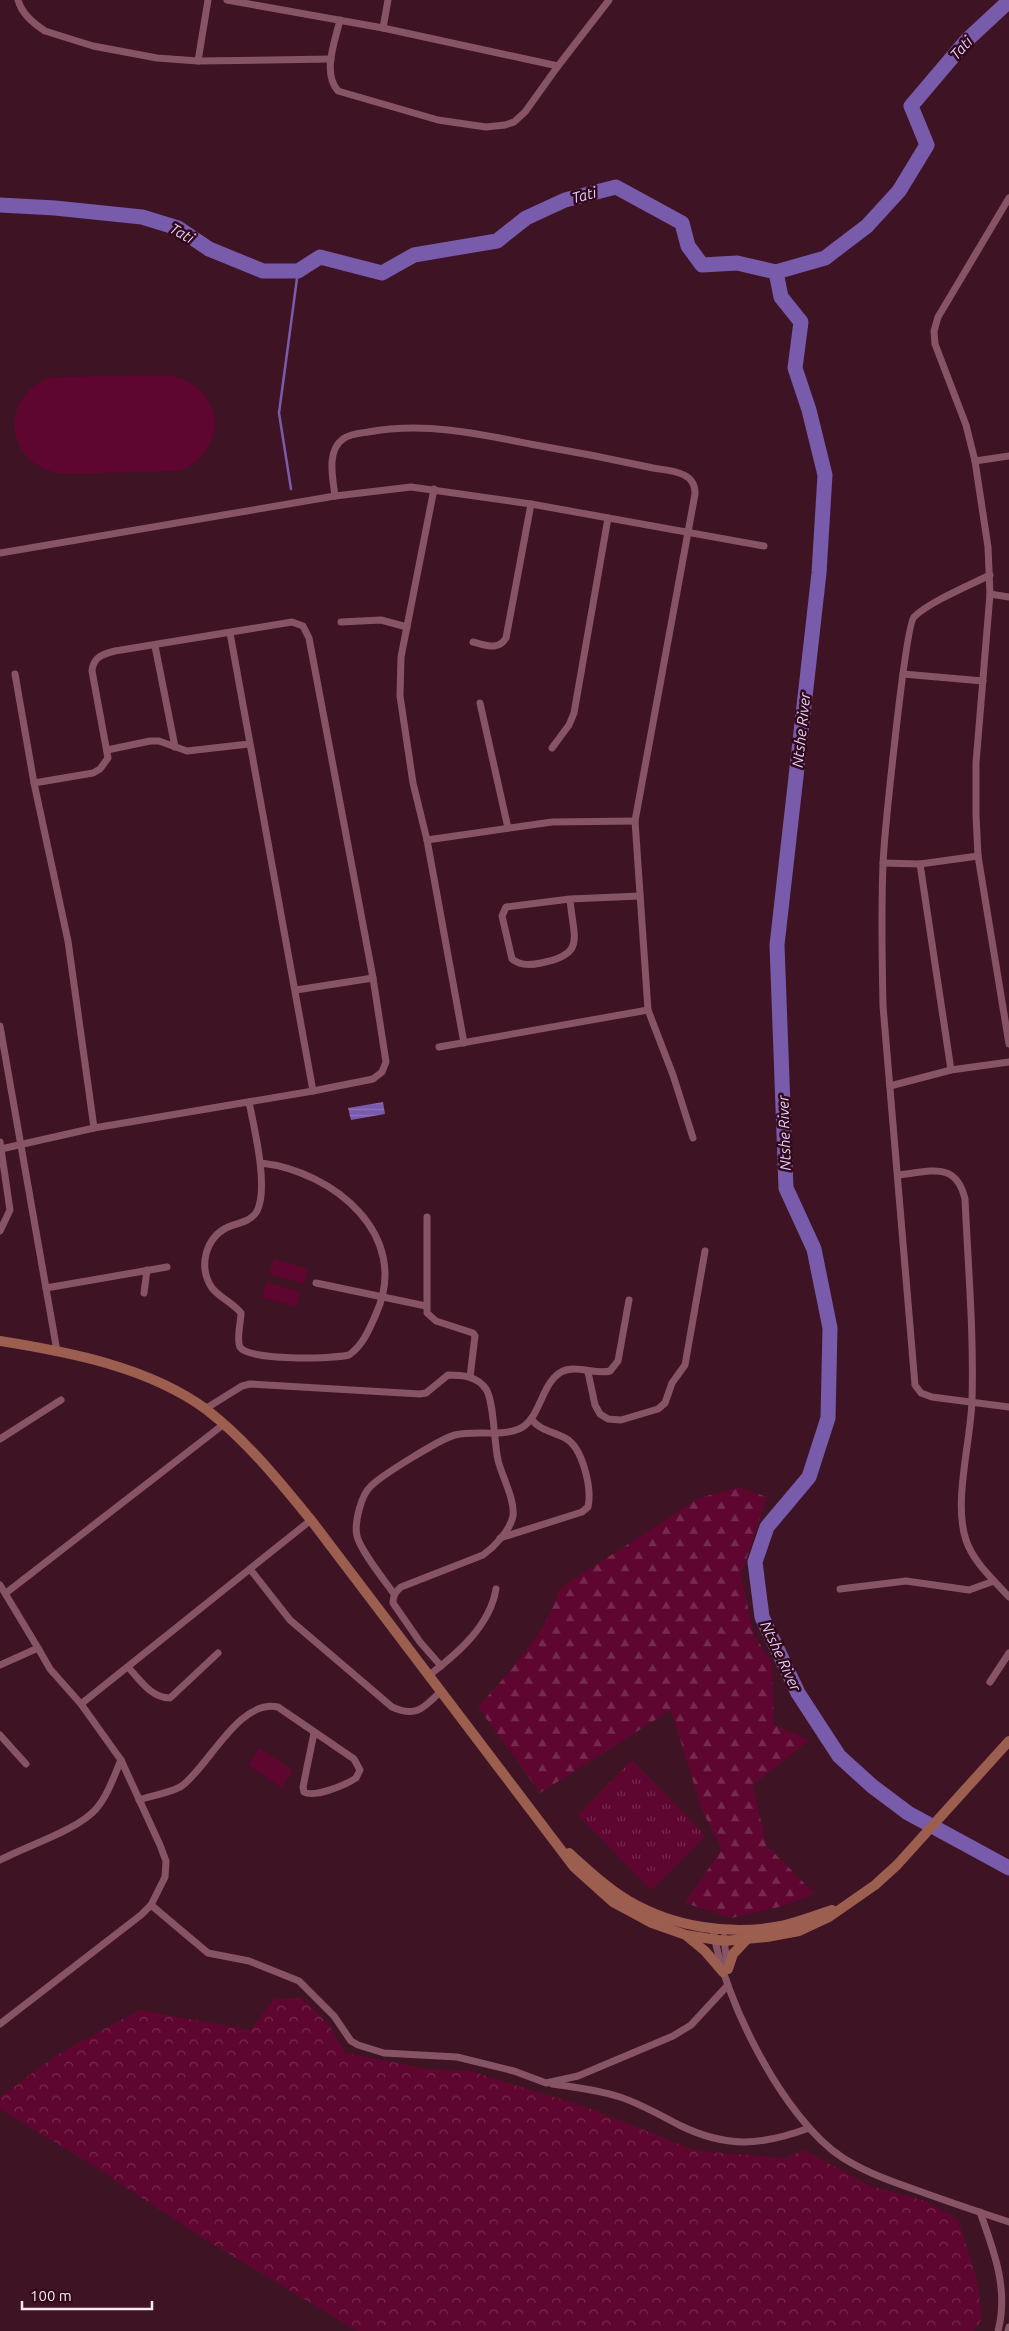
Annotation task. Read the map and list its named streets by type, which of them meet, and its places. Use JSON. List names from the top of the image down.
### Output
{
  "water": ["Tati", "Ntshe River"],
  "scale_bar": "100 m"
}
